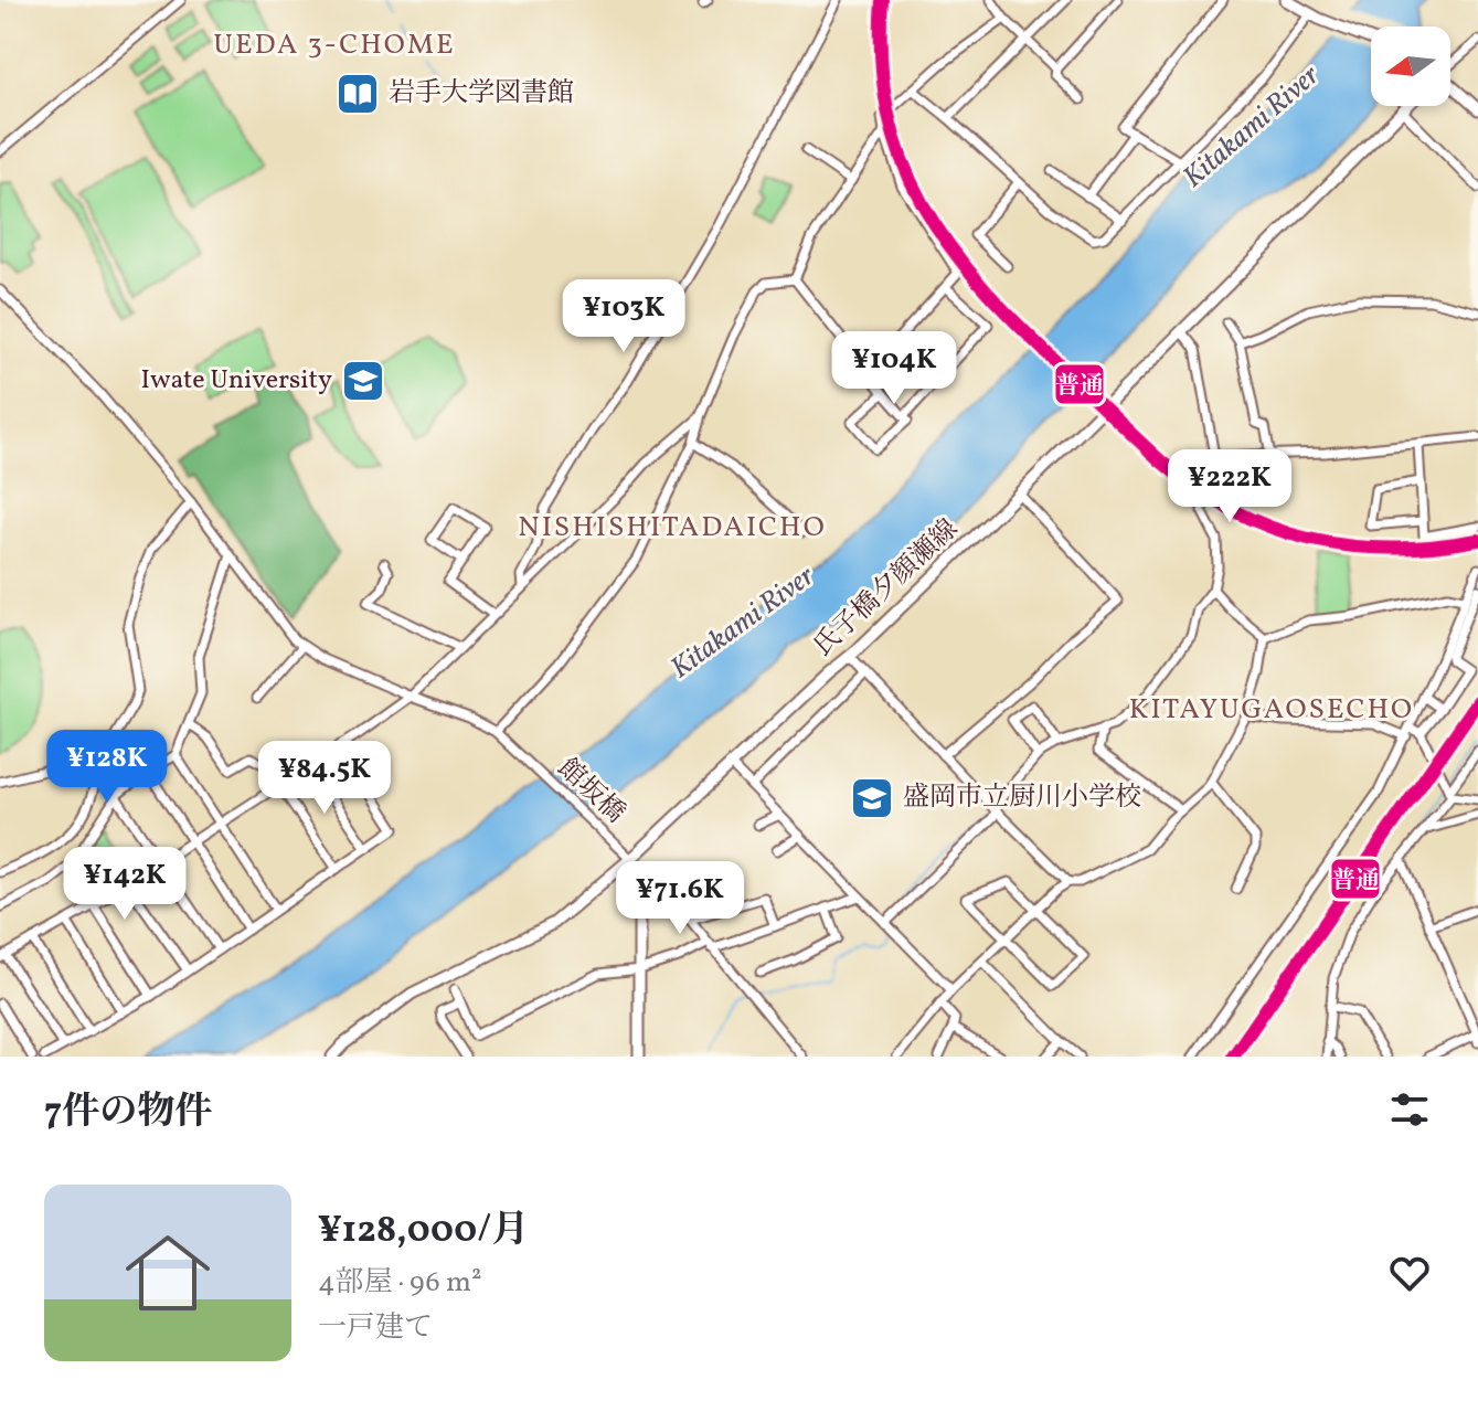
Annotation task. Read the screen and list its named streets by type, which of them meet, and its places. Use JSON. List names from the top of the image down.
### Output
{
  "streets": {
    "main road": ["氏子橋夕顔瀬線"],
    "street": ["館坂橋"]
  },
  "crossings": [
    ["氏子橋夕顔瀬線", "館坂橋"]
  ],
  "districts": ["UEDA 3-CHOME", "NISHISHITADAICHO", "KITAYUGAOSECHO"],
  "water": ["Kitakami River"],
  "places": {
    "library": ["岩手大学図書館"],
    "school or university": ["Iwate University", "盛岡市立厨川小学校"]
  },
  "lines": ["transit line 普通"],
  "north": "left",
  "page": {
    "price": [
      "¥103K",
      "¥104K",
      "¥222K",
      "¥128K",
      "¥84.5K",
      "¥142K",
      "¥71.6K"
    ],
    "heading": "7件の物件",
    "list": [
      {
        "name": "¥128,000/月",
        "note": "4部屋 · 96 m² · 一戸建て"
      }
    ]
  }
}
